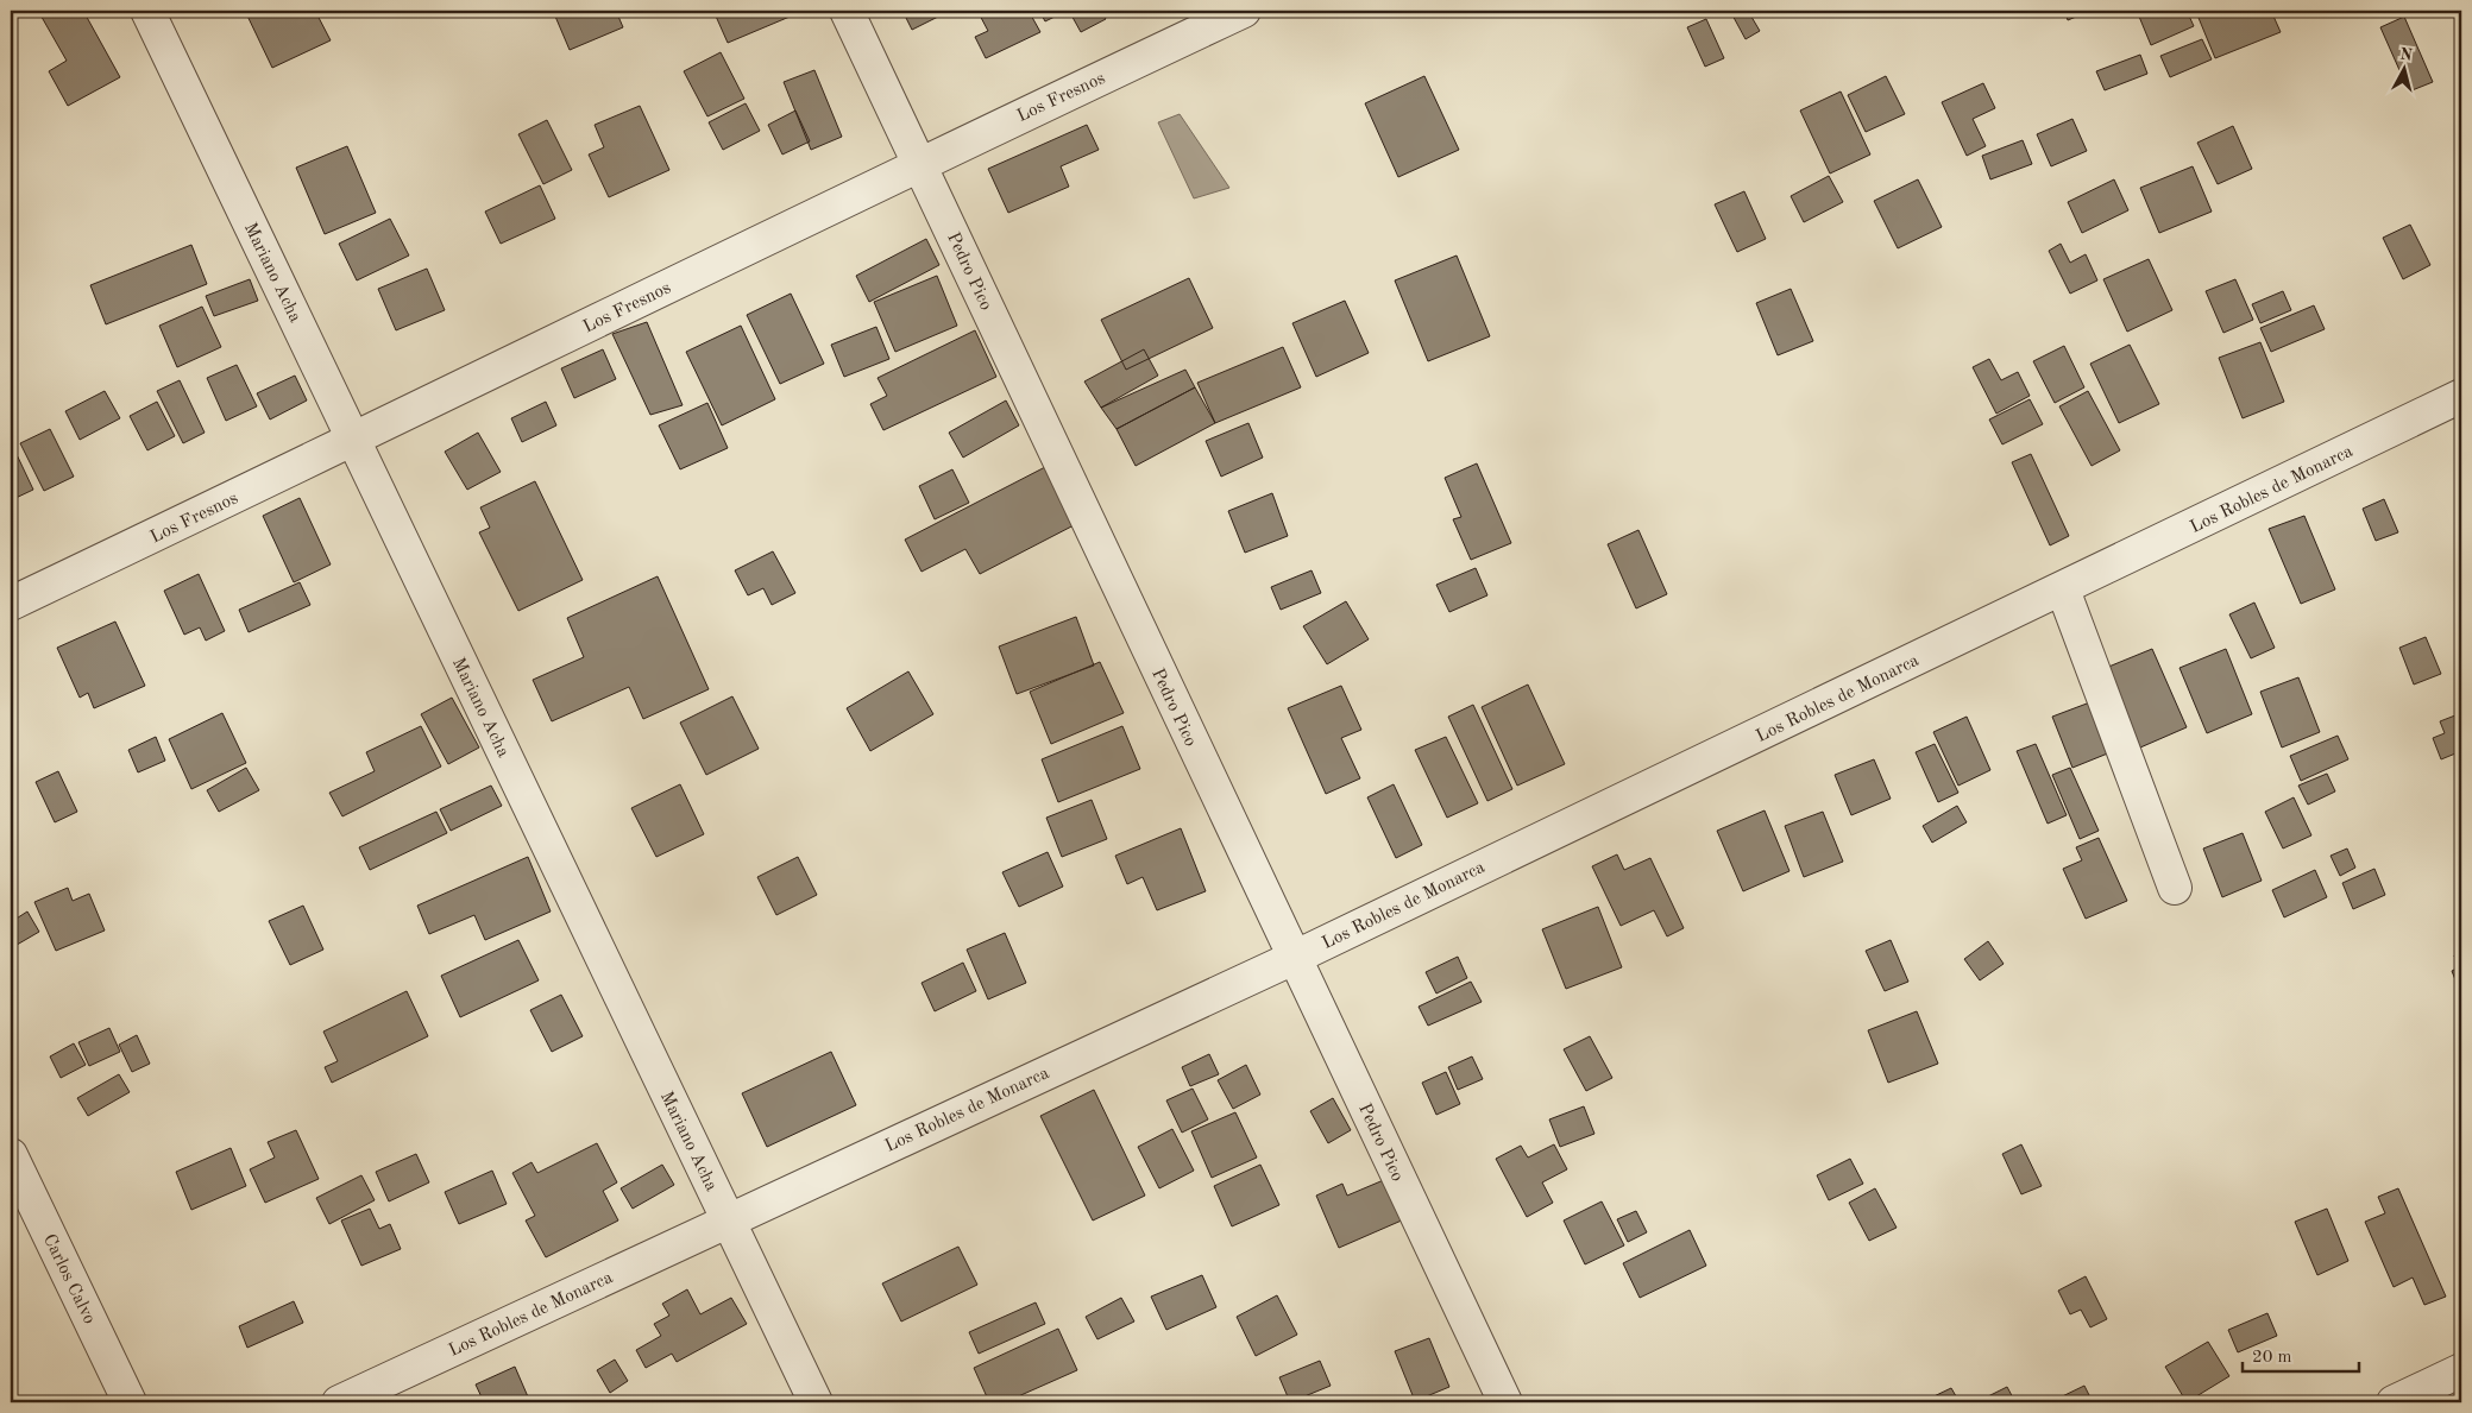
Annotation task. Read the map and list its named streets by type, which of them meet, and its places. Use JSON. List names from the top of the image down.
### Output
{
  "streets": {
    "street": [
      "Los Fresnos",
      "Pedro Pico",
      "Mariano Acha",
      "Los Robles de Monarca",
      "Carlos Calvo"
    ]
  },
  "crossings": [
    ["Los Fresnos", "Pedro Pico"],
    ["Los Fresnos", "Mariano Acha"],
    ["Pedro Pico", "Los Robles de Monarca"],
    ["Mariano Acha", "Los Robles de Monarca"]
  ],
  "scale_bar": "20 m",
  "north": "top"
}
